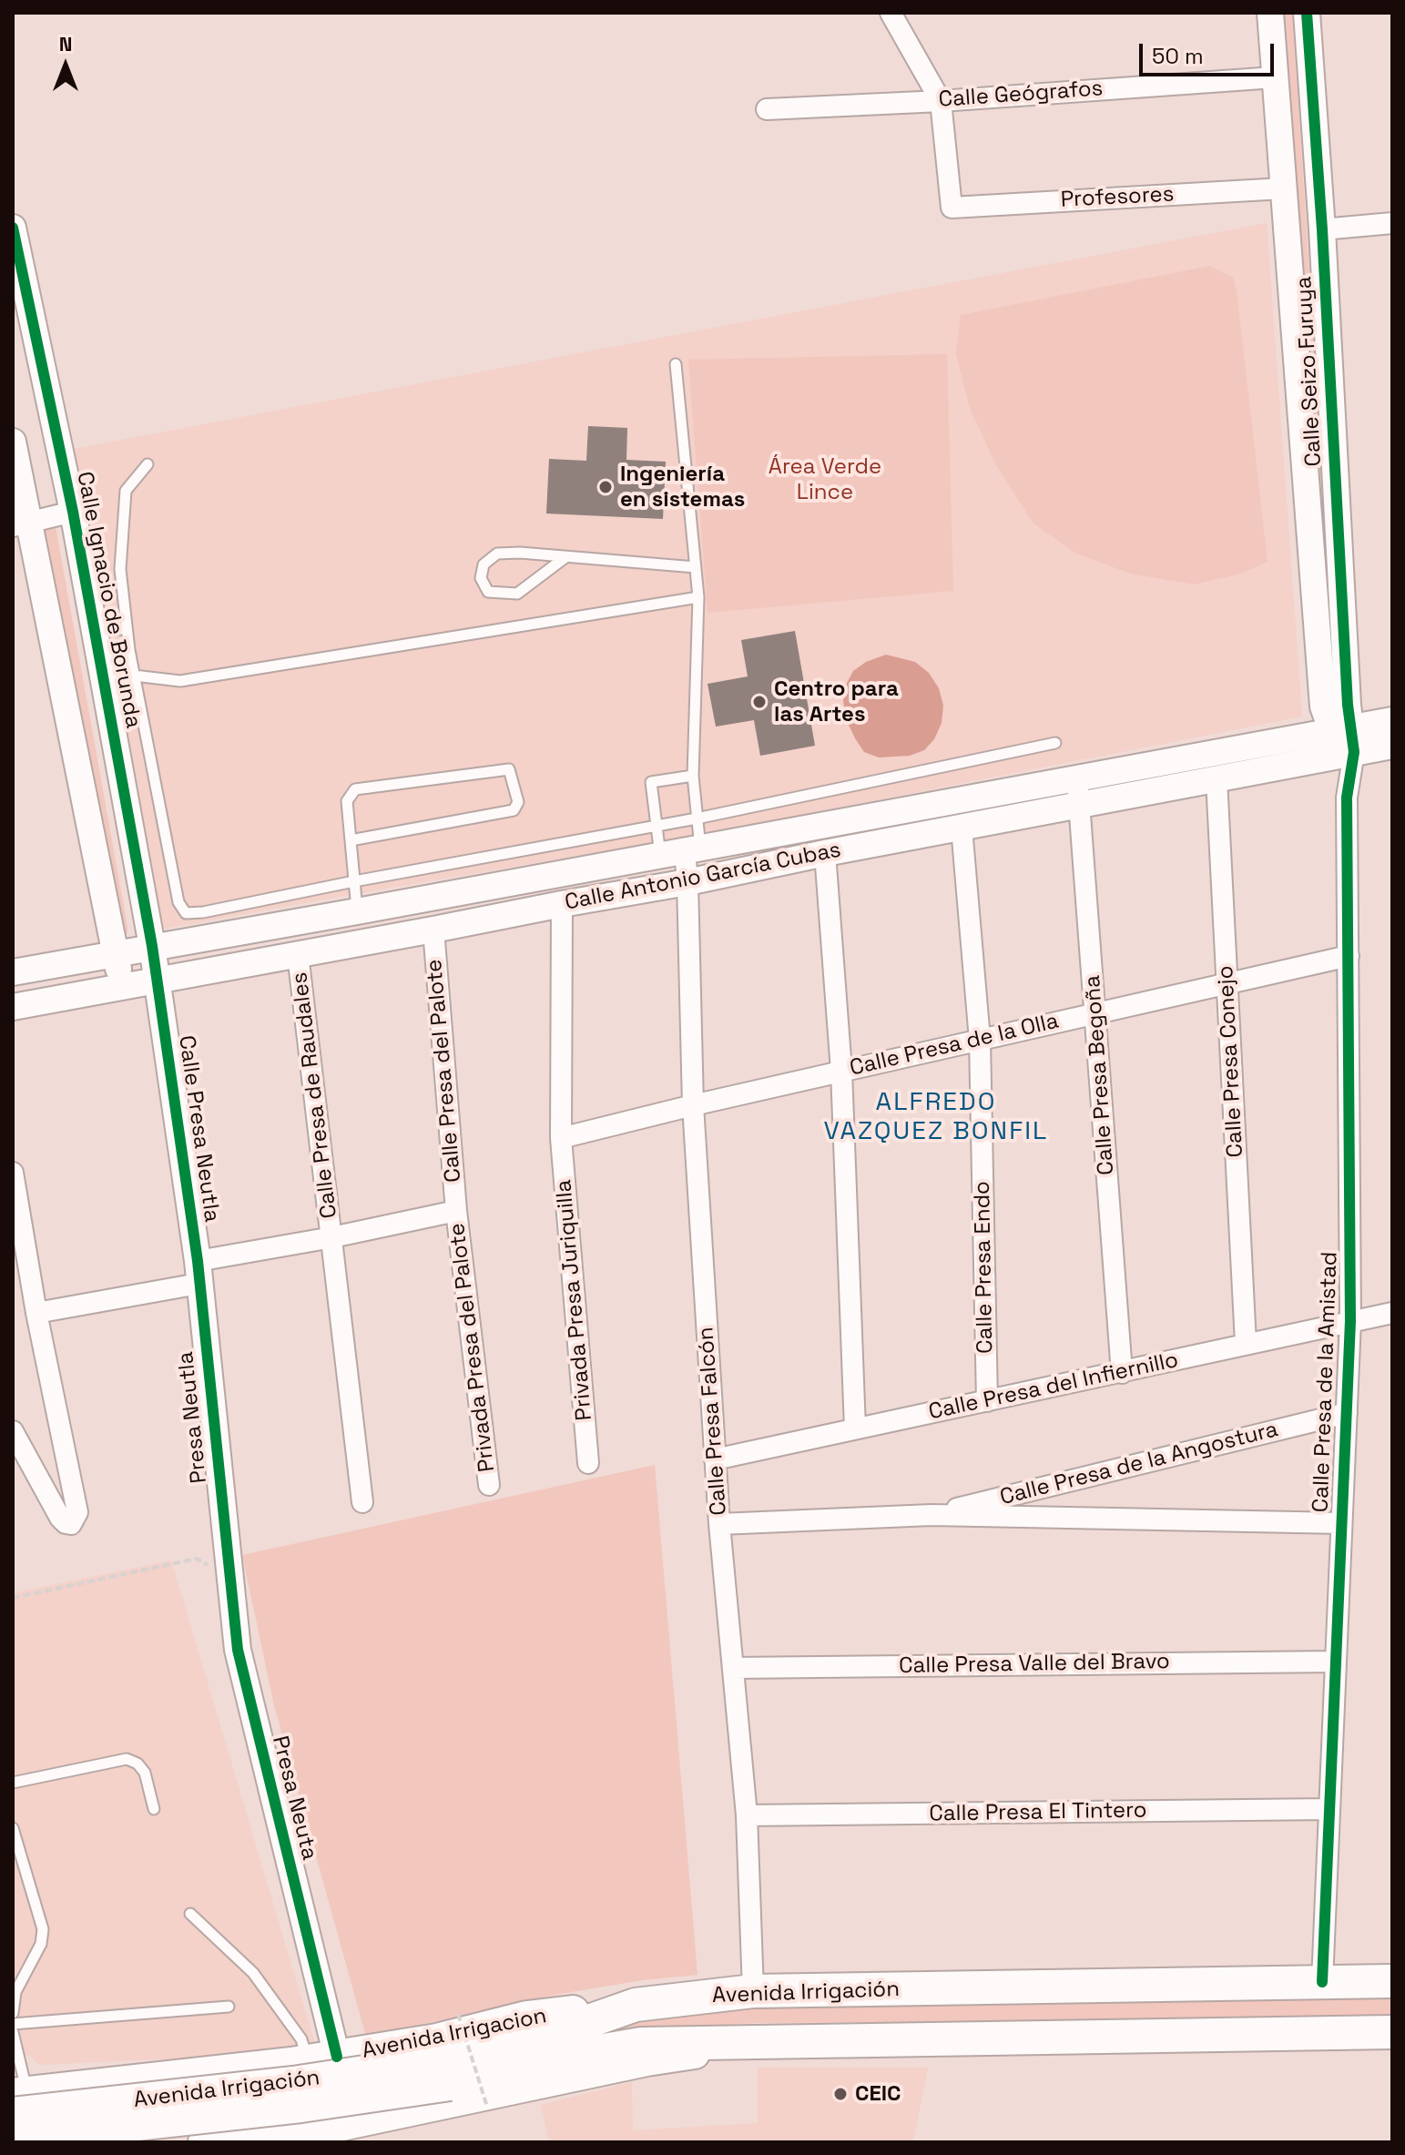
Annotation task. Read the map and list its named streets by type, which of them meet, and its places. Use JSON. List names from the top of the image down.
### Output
{
  "streets": {
    "main road": ["Avenida Irrigación", "Avenida Irrigacion"],
    "street": [
      "Calle Geógrafos",
      "Profesores",
      "Calle Seizo Furuya",
      "Calle Ignacio de Borunda",
      "Calle Antonio García Cubas",
      "Calle Presa de la Olla",
      "Calle Presa Conejo",
      "Calle Presa del Palote",
      "Calle Presa Begoña",
      "Calle Presa de Raudales",
      "Calle Presa Neutla",
      "Calle Presa Endo",
      "Privada Presa Juriquilla",
      "Privada Presa del Palote",
      "Calle Presa de la Amistad",
      "Calle Presa del Infiernillo",
      "Presa Neutla",
      "Calle Presa Falcón",
      "Calle Presa de la Angostura",
      "Calle Presa Valle del Bravo",
      "Presa Neuta",
      "Calle Presa El Tintero"
    ]
  },
  "crossings": [
    ["Calle Geógrafos", "Profesores"],
    ["Calle Geógrafos", "Calle Seizo Furuya"],
    ["Profesores", "Calle Seizo Furuya"],
    ["Calle Seizo Furuya", "Calle Antonio García Cubas"],
    ["Calle Seizo Furuya", "Calle Presa de la Amistad"],
    ["Calle Ignacio de Borunda", "Calle Antonio García Cubas"],
    ["Calle Ignacio de Borunda", "Calle Presa Neutla"],
    ["Calle Antonio García Cubas", "Calle Presa Conejo"],
    ["Calle Antonio García Cubas", "Calle Presa del Palote"],
    ["Calle Antonio García Cubas", "Calle Presa Begoña"],
    ["Calle Antonio García Cubas", "Calle Presa de Raudales"],
    ["Calle Antonio García Cubas", "Calle Presa Neutla"],
    ["Calle Antonio García Cubas", "Calle Presa Endo"],
    ["Calle Antonio García Cubas", "Privada Presa Juriquilla"],
    ["Calle Antonio García Cubas", "Calle Presa de la Amistad"],
    ["Calle Antonio García Cubas", "Calle Presa Falcón"],
    ["Calle Presa de la Olla", "Calle Presa Conejo"],
    ["Calle Presa de la Olla", "Calle Presa Begoña"],
    ["Calle Presa de la Olla", "Calle Presa Endo"],
    ["Calle Presa de la Olla", "Privada Presa Juriquilla"],
    ["Calle Presa de la Olla", "Calle Presa de la Amistad"],
    ["Calle Presa de la Olla", "Calle Presa Falcón"],
    ["Calle Presa Conejo", "Calle Presa del Infiernillo"],
    ["Calle Presa del Palote", "Privada Presa del Palote"],
    ["Calle Presa Begoña", "Calle Presa del Infiernillo"],
    ["Calle Presa Neutla", "Presa Neutla"],
    ["Calle Presa Endo", "Calle Presa del Infiernillo"],
    ["Calle Presa de la Amistad", "Calle Presa del Infiernillo"],
    ["Calle Presa de la Amistad", "Calle Presa de la Angostura"],
    ["Calle Presa de la Amistad", "Calle Presa Valle del Bravo"],
    ["Calle Presa de la Amistad", "Calle Presa El Tintero"],
    ["Calle Presa de la Amistad", "Avenida Irrigación"],
    ["Calle Presa del Infiernillo", "Calle Presa Falcón"],
    ["Presa Neutla", "Presa Neuta"],
    ["Calle Presa Falcón", "Calle Presa de la Angostura"],
    ["Calle Presa Falcón", "Calle Presa Valle del Bravo"],
    ["Calle Presa Falcón", "Calle Presa El Tintero"],
    ["Calle Presa Falcón", "Avenida Irrigación"],
    ["Presa Neuta", "Avenida Irrigacion"],
    ["Avenida Irrigación", "Avenida Irrigacion"]
  ],
  "districts": ["ALFREDO VAZQUEZ BONFIL"],
  "parks": ["Área Verde Lince"],
  "places": ["Ingeniería en sistemas", "Centro para las Artes", "CEIC"],
  "scale_bar": "50 m",
  "north": "top"
}
